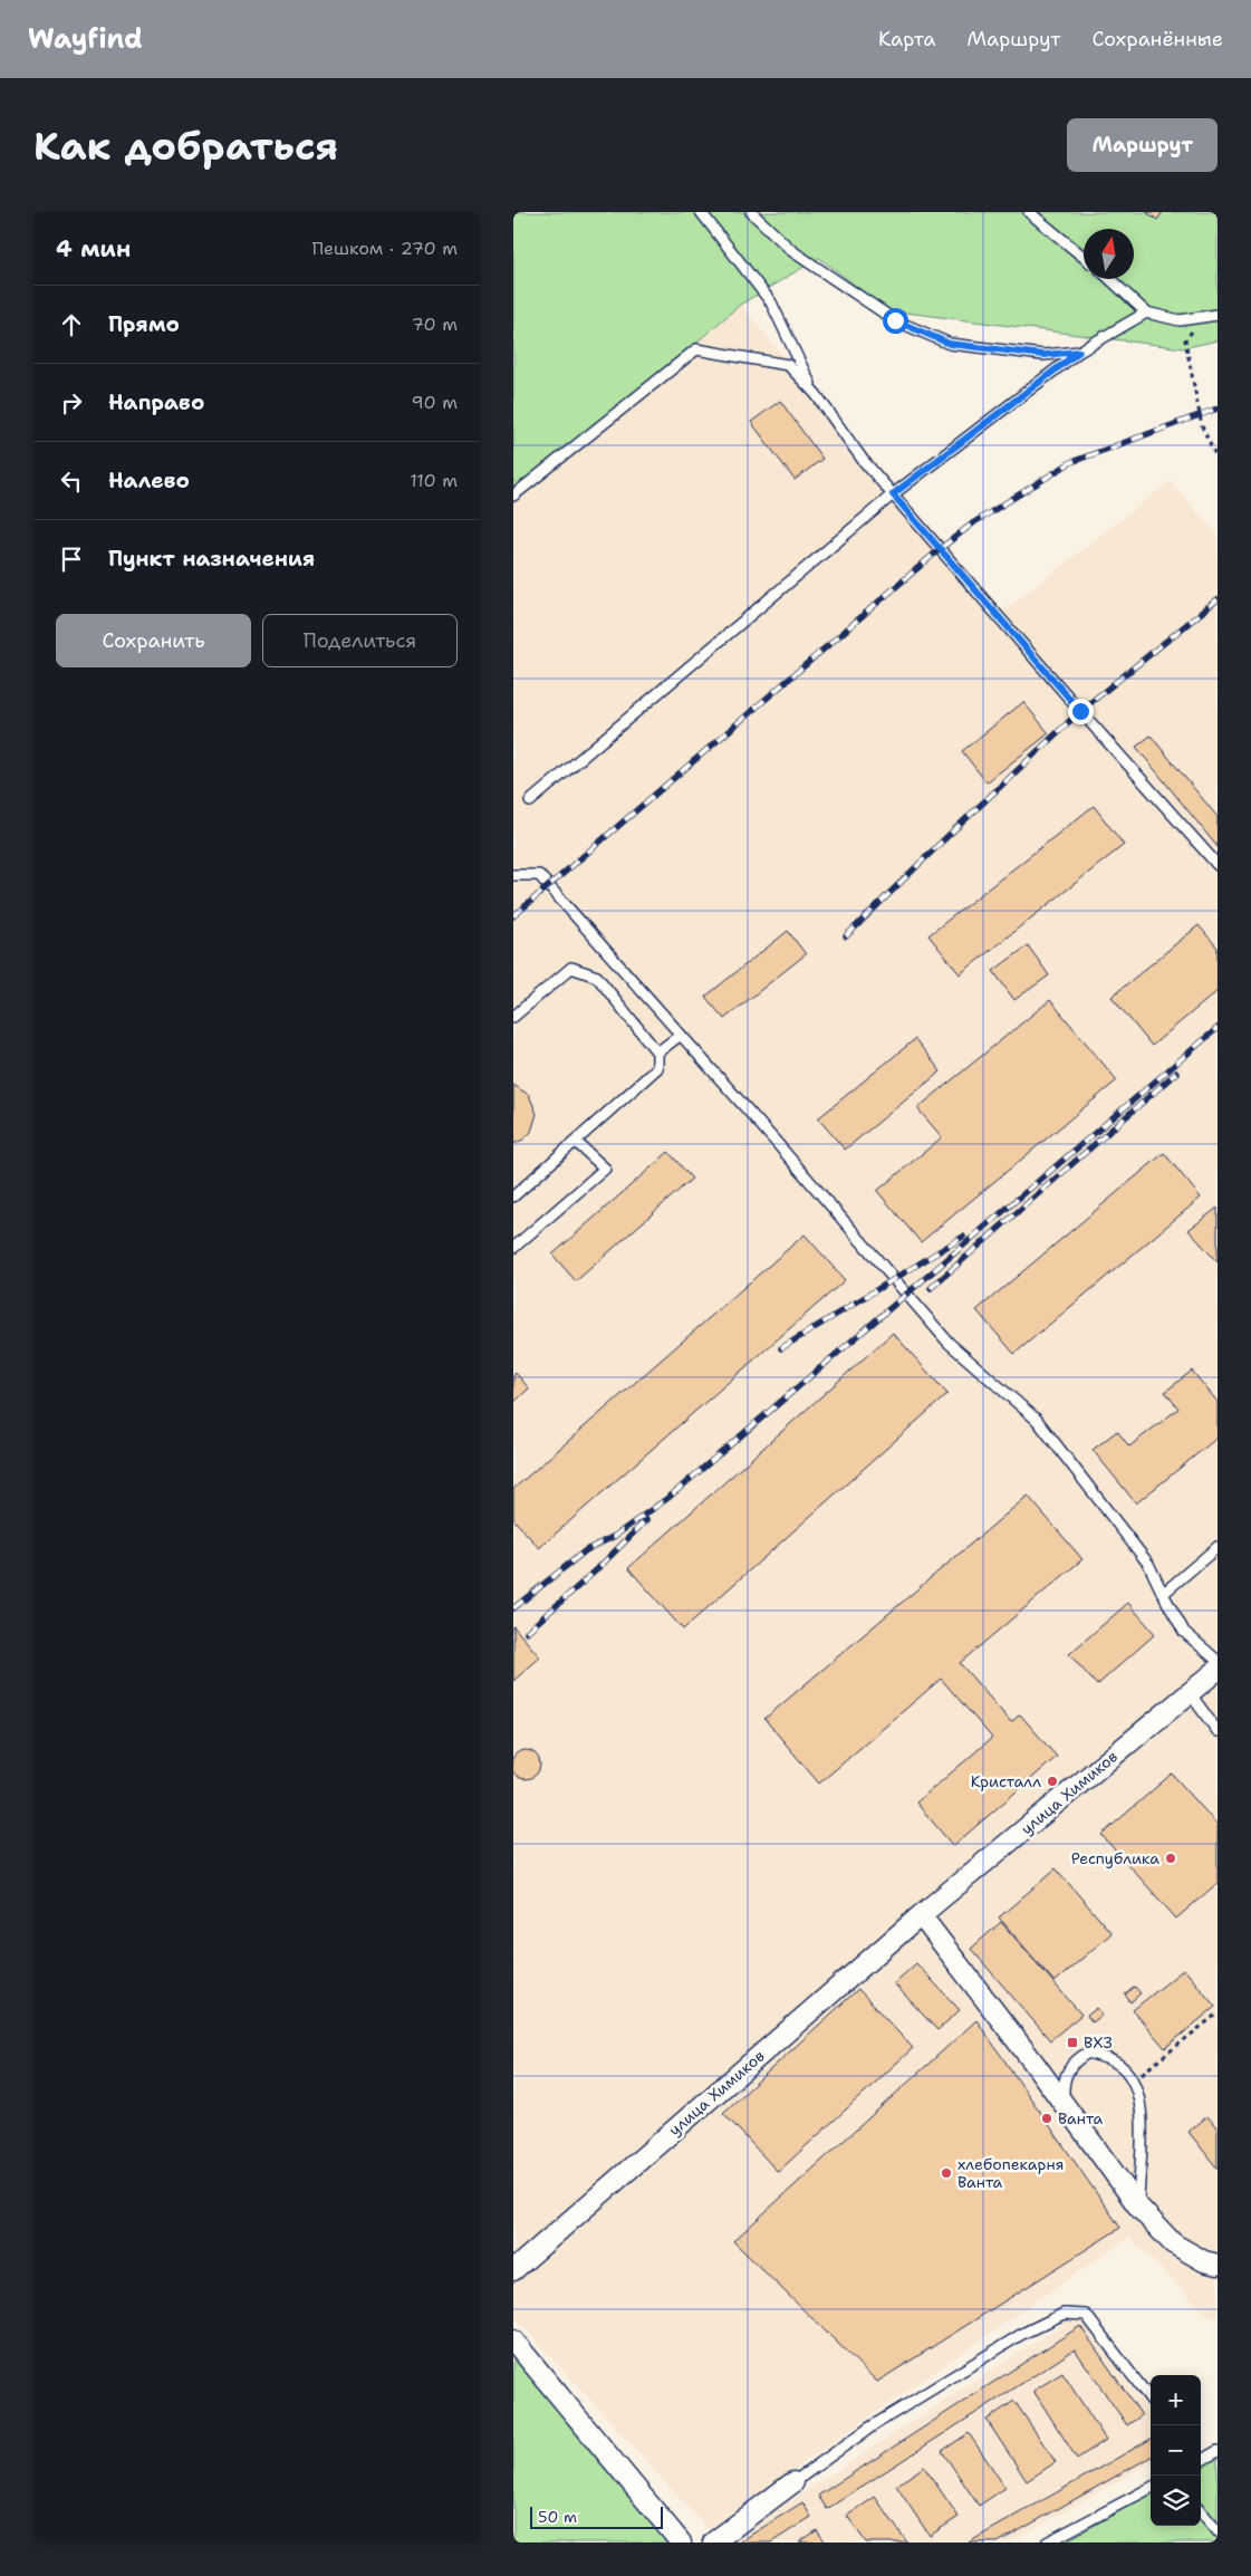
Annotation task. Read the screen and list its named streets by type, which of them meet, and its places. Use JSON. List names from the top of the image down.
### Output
{
  "streets": {
    "street": ["улица Химиков"]
  },
  "places": {
    "other": [
      "Кристалл",
      "Республика",
      "Ванта",
      "хлебопекарня Ванта"
    ],
    "transit": ["ВХЗ"]
  },
  "scale_bar": "50 m",
  "north": "top",
  "page": {
    "header": "Wayfind",
    "nav": ["Карта", "Маршрут", "Сохранённые"],
    "buttons": [
      "Маршрут",
      ["Сохранить", "Поделиться"]
    ],
    "title": "Как добраться",
    "heading": ["4 мин", "Пешком · 270 m"],
    "list": [
      ["Прямо", "70 m"],
      ["Направо", "90 m"],
      ["Налево", "110 m"],
      "Пункт назначения"
    ],
    "map_buttons": ["+", "−"],
    "scale": "50 m"
  }
}
